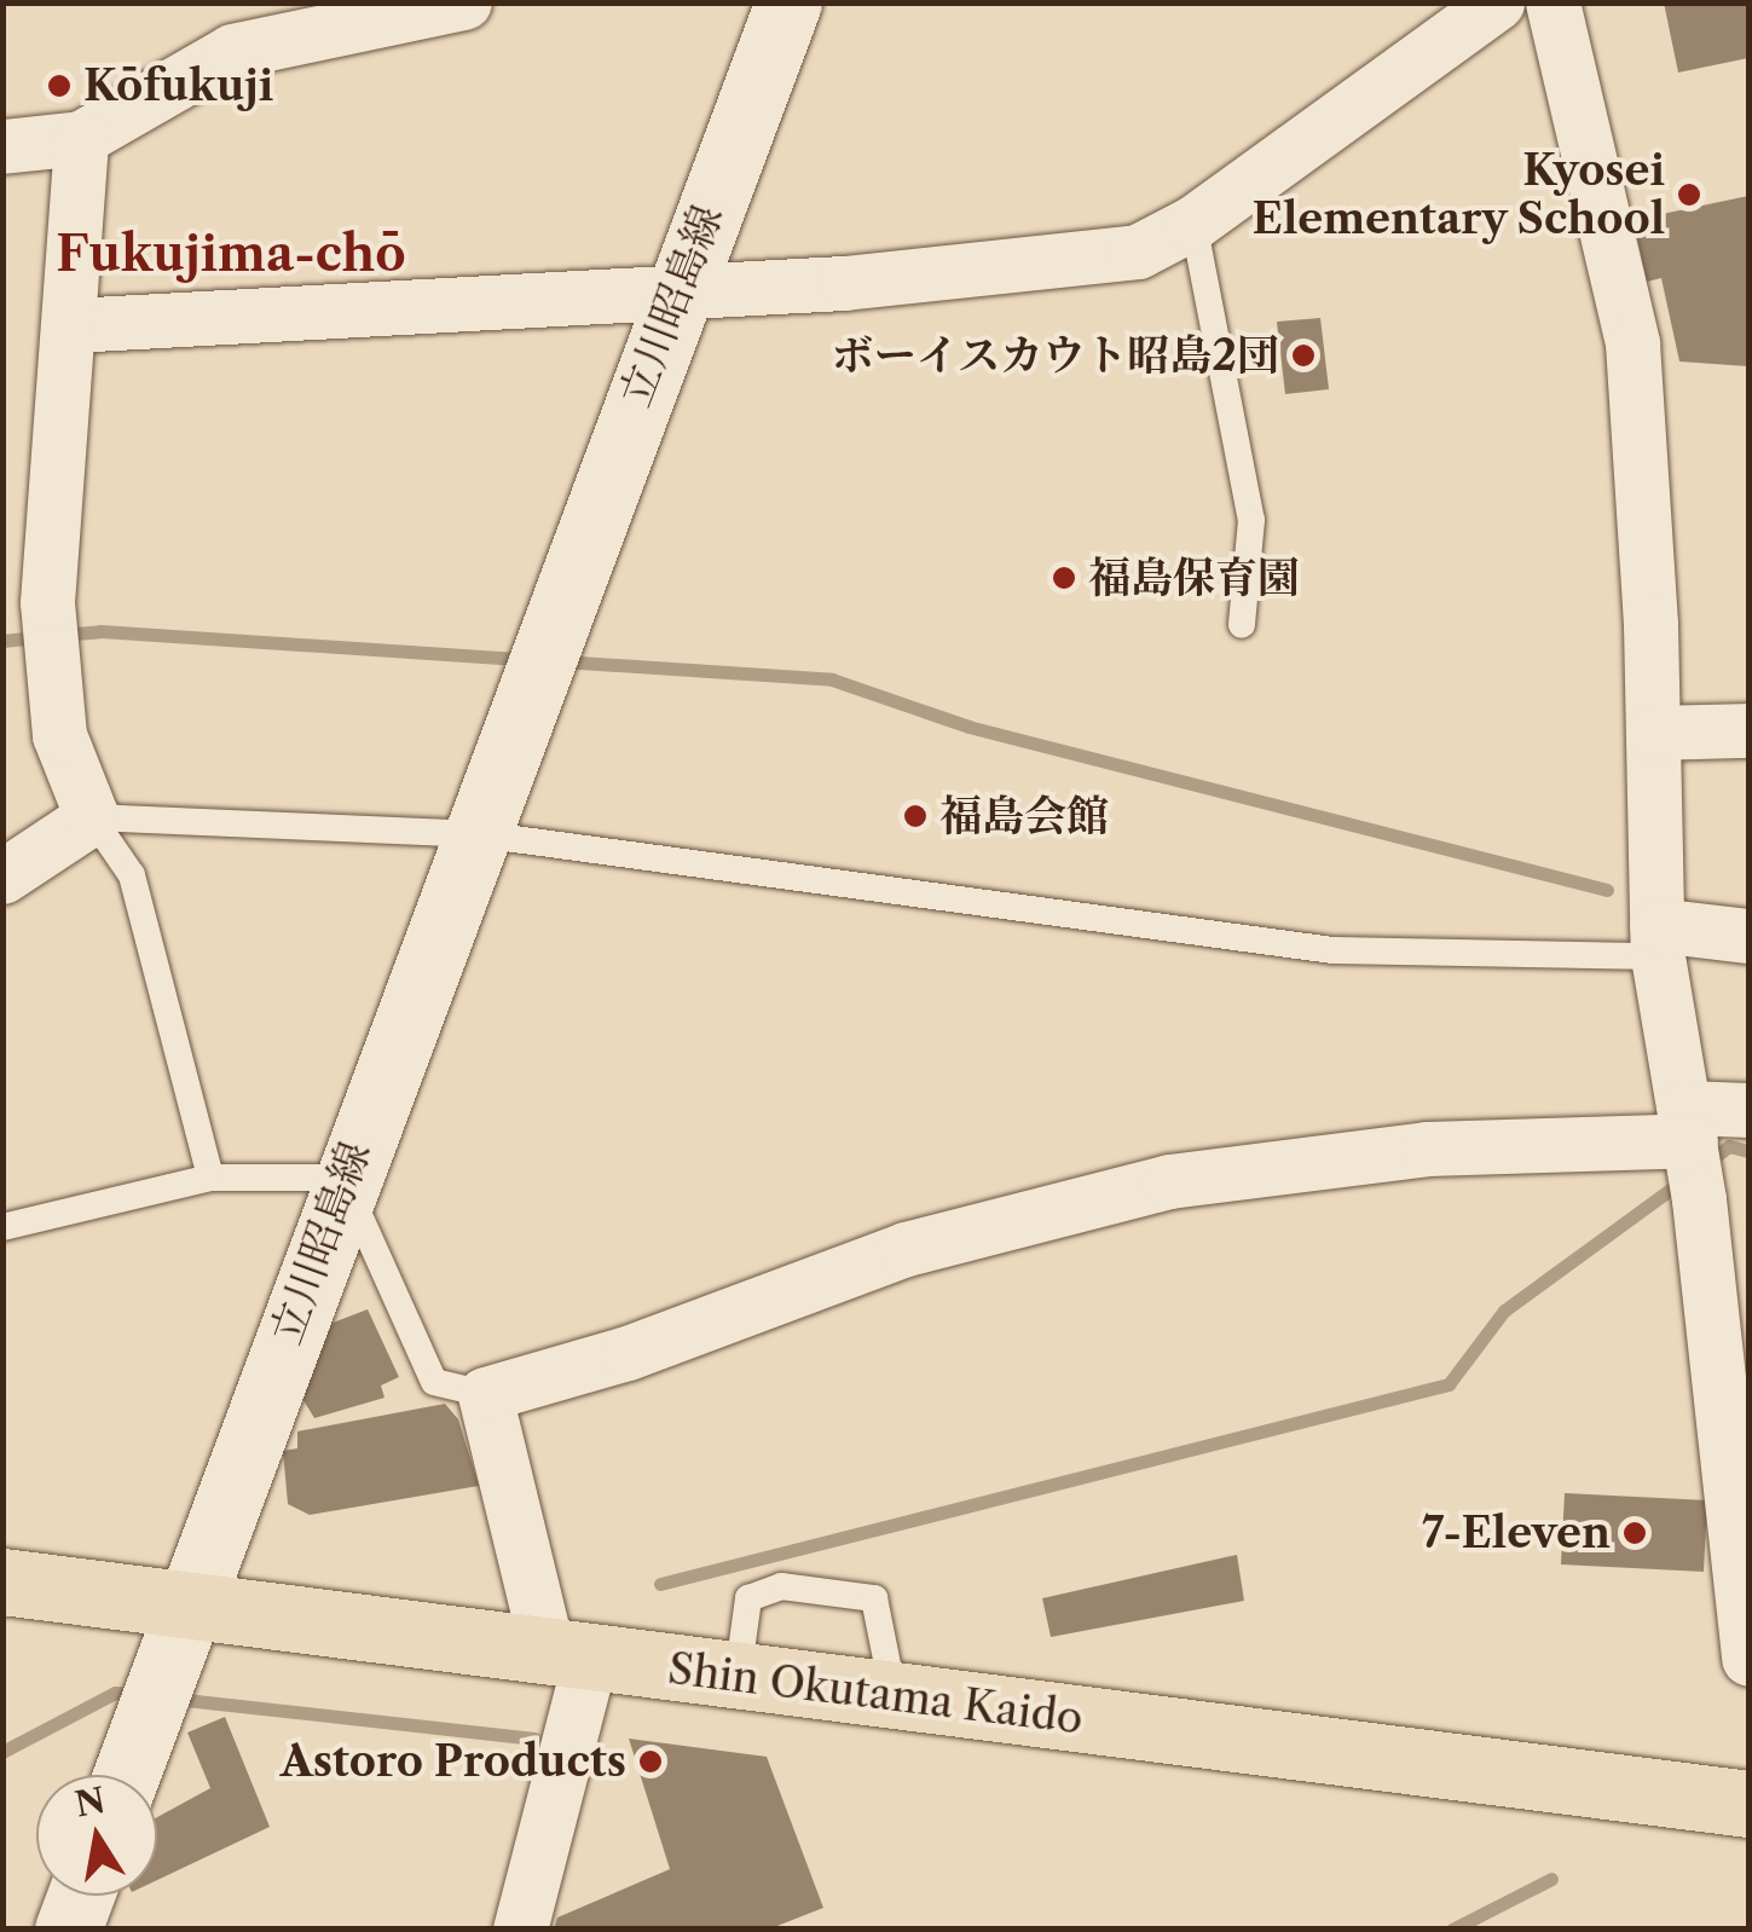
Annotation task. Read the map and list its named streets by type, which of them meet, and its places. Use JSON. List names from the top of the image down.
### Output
{
  "streets": {
    "main road": ["立川昭島線", "Shin Okutama Kaido"]
  },
  "crossings": [
    ["立川昭島線", "Shin Okutama Kaido"]
  ],
  "districts": ["Fukujima-chō"],
  "places": [
    "Kōfukuji",
    "Kyosei Elementary School",
    "ボーイスカウト昭島2団",
    "福島保育園",
    "福島会館",
    "7-Eleven",
    "Astoro Products"
  ],
  "north": "top"
}
